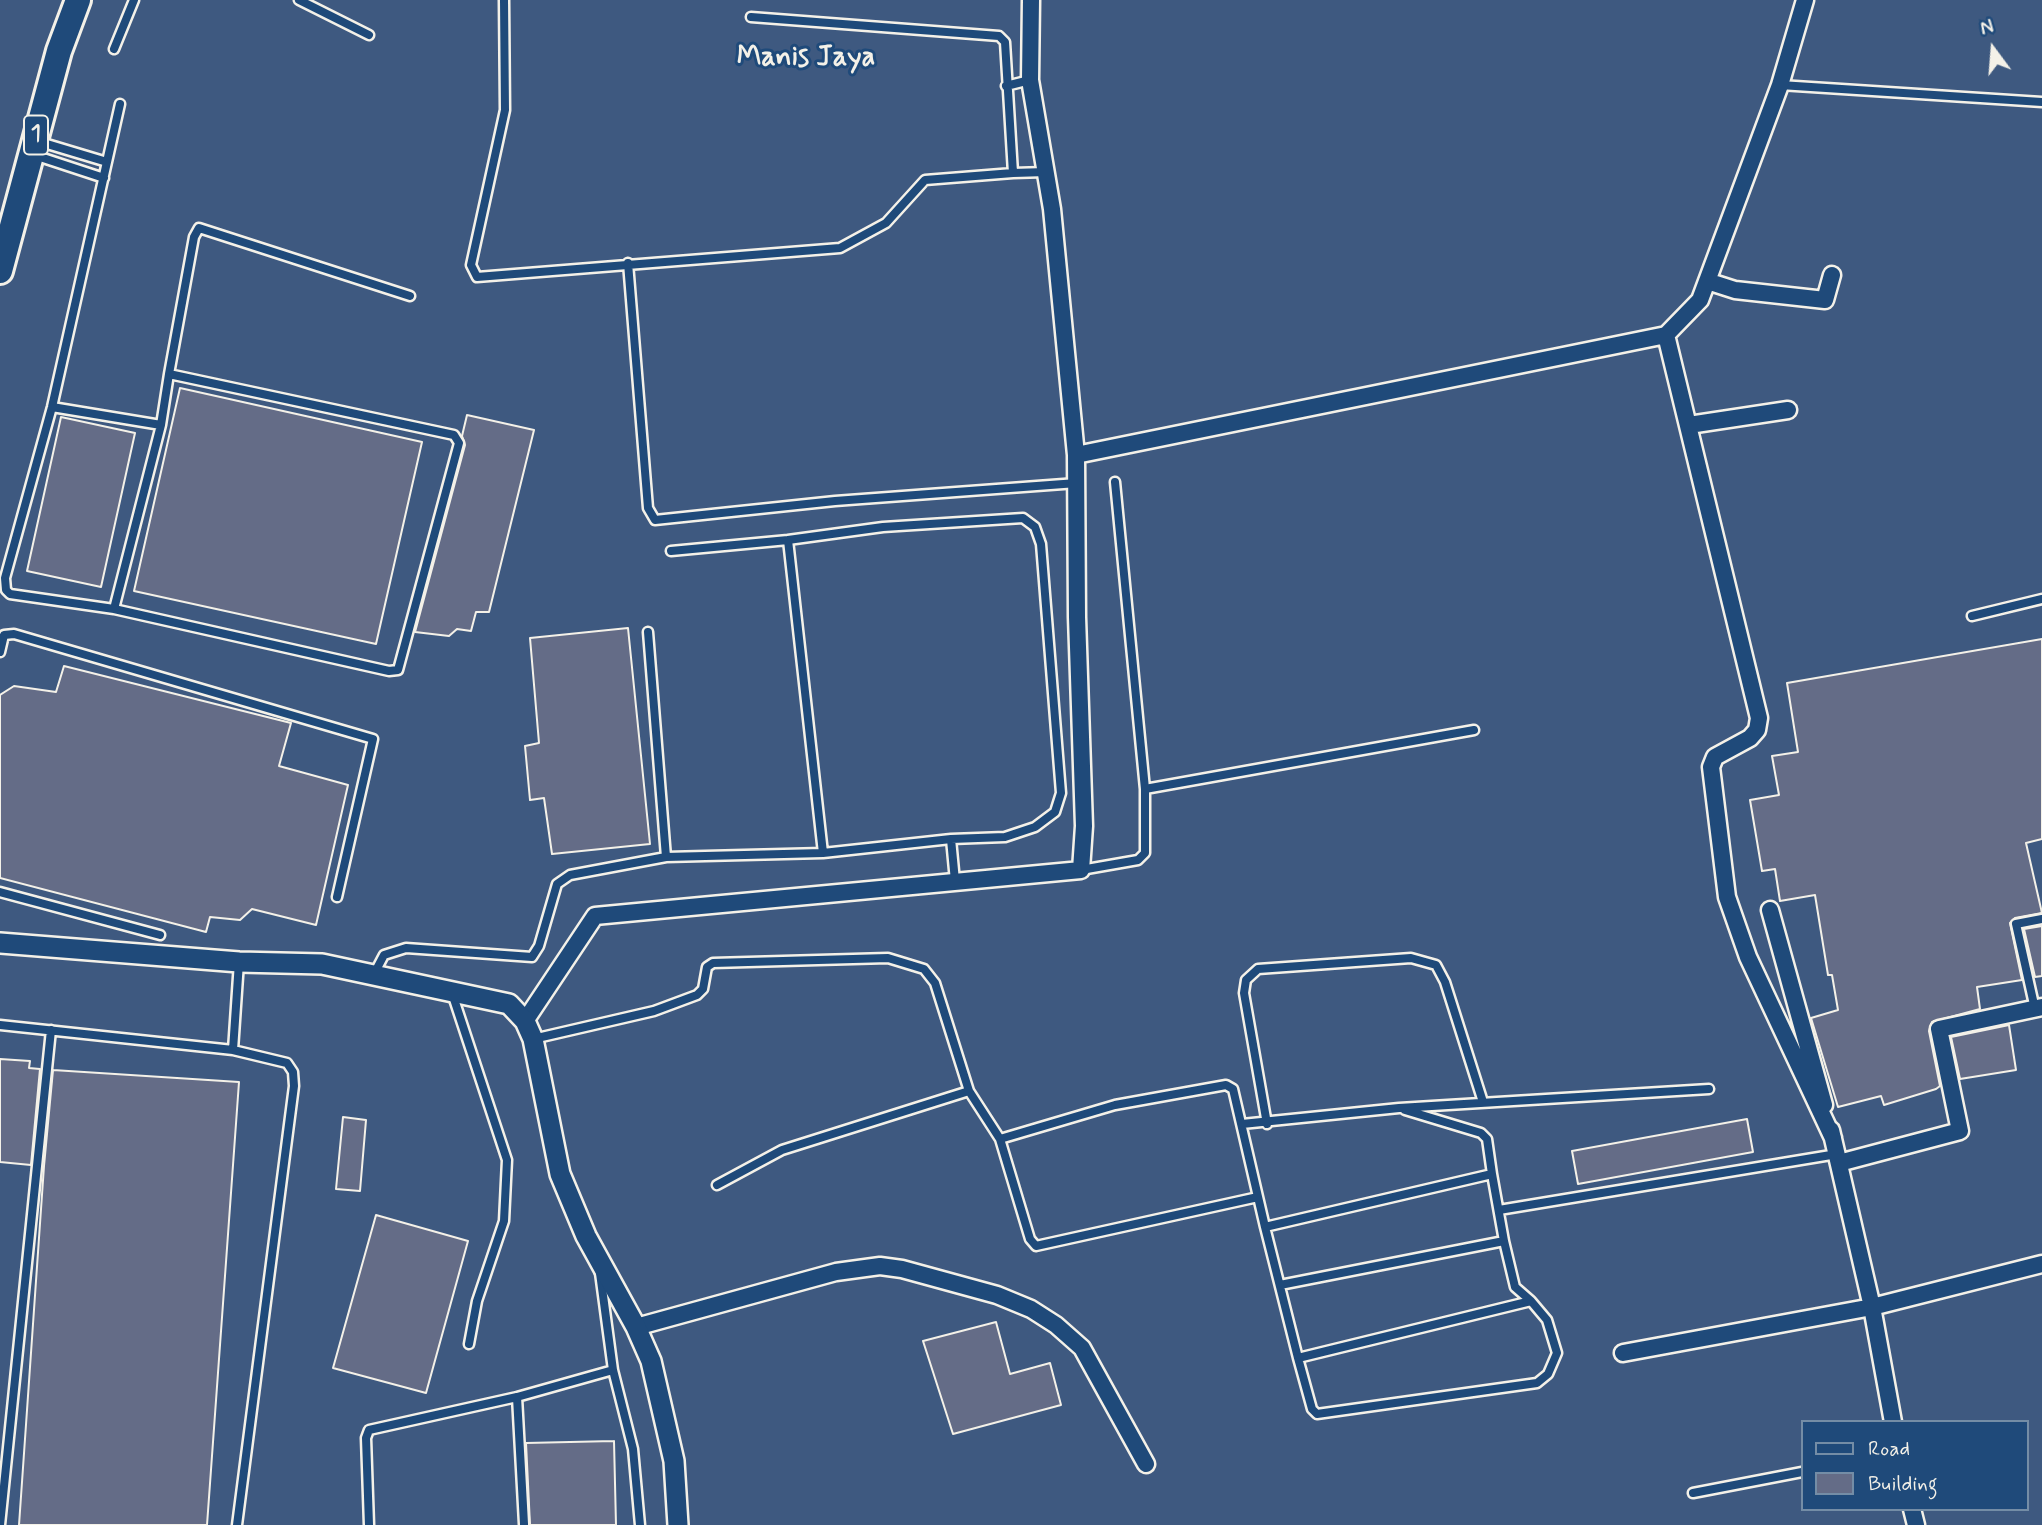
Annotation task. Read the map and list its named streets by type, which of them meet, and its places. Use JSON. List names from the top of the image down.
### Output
{
  "streets": {
    "highway": ["1"]
  },
  "districts": ["Manis Jaya"],
  "legend": ["Road", "Building"],
  "north": "top"
}
